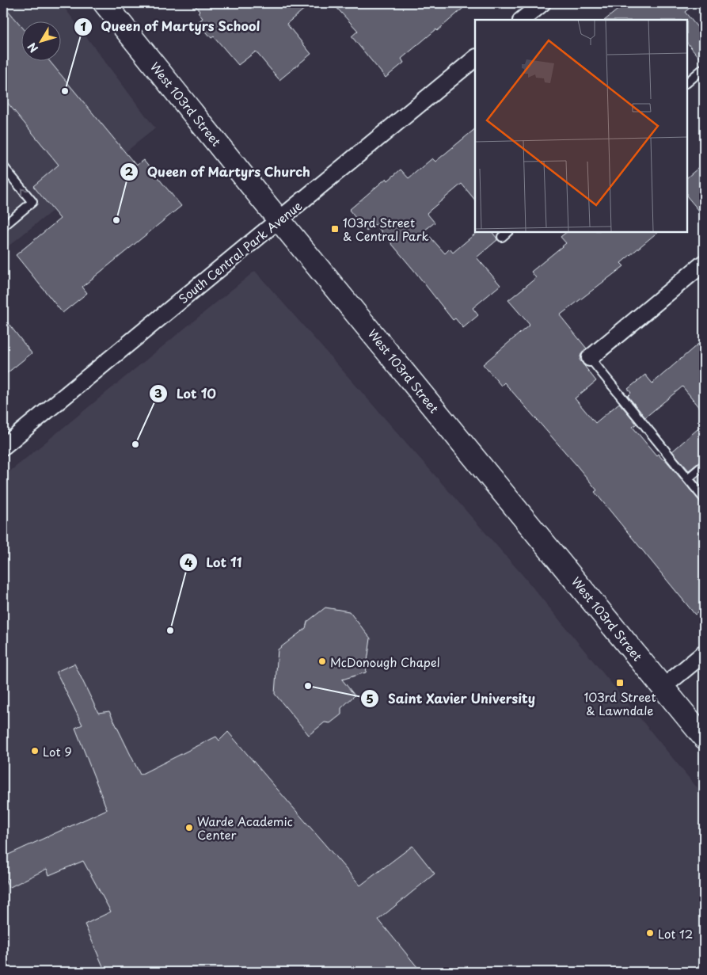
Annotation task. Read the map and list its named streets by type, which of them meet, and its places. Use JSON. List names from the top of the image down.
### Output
{
  "streets": {
    "main road": ["West 103rd Street"],
    "street": ["South Central Park Avenue"]
  },
  "crossings": [
    ["West 103rd Street", "South Central Park Avenue"]
  ],
  "places": {
    "other": [
      "Queen of Martyrs School",
      "Queen of Martyrs Church",
      "Lot 10",
      "Lot 11",
      "McDonough Chapel",
      "Saint Xavier University",
      "Lot 9",
      "Warde Academic Center",
      "Lot 12"
    ],
    "transit": ["103rd Street & Central Park", "103rd Street & Lawndale"]
  },
  "north": "bottom left"
}
